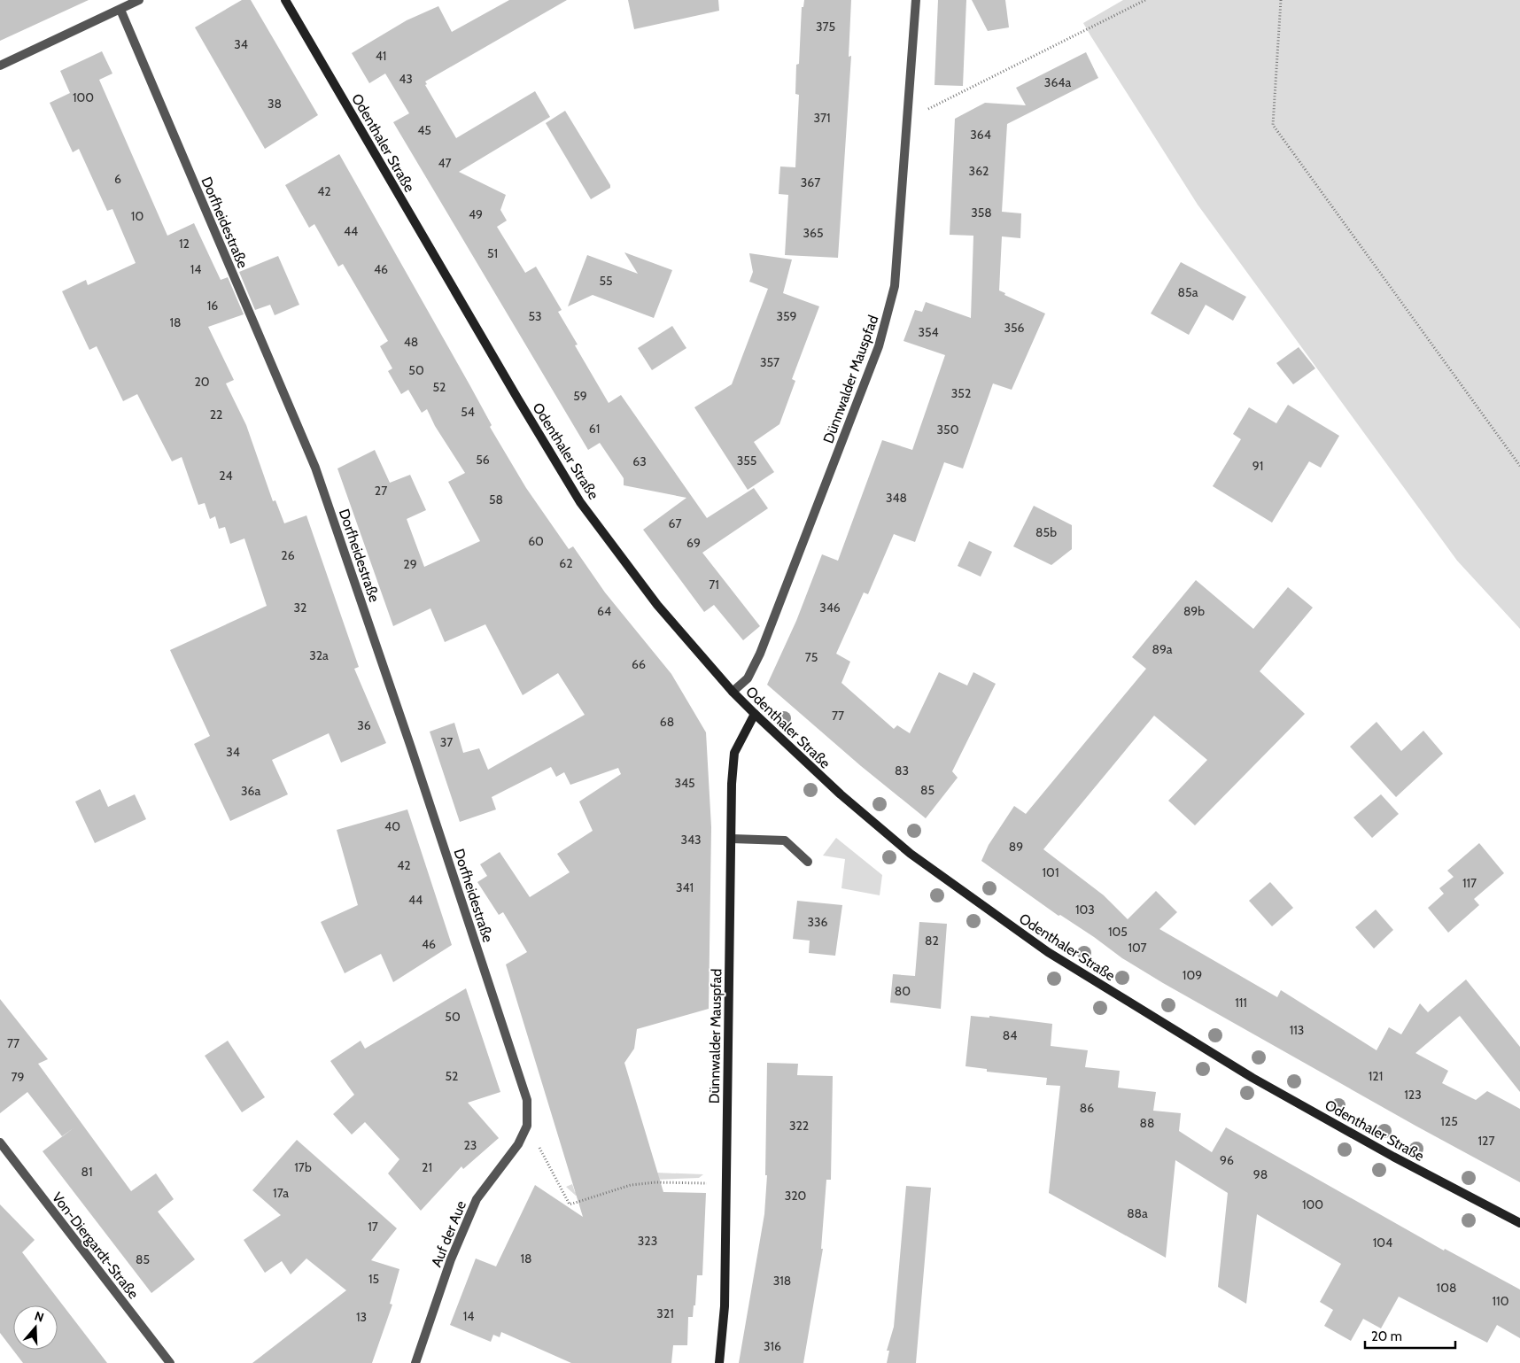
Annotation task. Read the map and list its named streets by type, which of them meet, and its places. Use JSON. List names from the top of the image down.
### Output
{
  "streets": {
    "main road": ["Odenthaler Straße", "Dünnwalder Mauspfad"],
    "street": ["Dorfheidestraße", "Auf der Aue", "Von-Diergardt-Straße"]
  },
  "crossings": [
    ["Odenthaler Straße", "Dünnwalder Mauspfad"],
    ["Dorfheidestraße", "Auf der Aue"]
  ],
  "house_numbers": [
    "375",
    "34",
    "41",
    "43",
    "364a",
    "100",
    "38",
    "371",
    "45",
    "364",
    "47",
    "362",
    "6",
    "367",
    "42",
    "358",
    "49",
    "10",
    "44",
    "365",
    "12",
    "51",
    "14",
    "46",
    "55",
    "85a",
    "16",
    "53",
    "359",
    "18",
    "356",
    "354",
    "48",
    "357",
    "50",
    "20",
    "52",
    "352",
    "59",
    "54",
    "22",
    "61",
    "350",
    "56",
    "355",
    "63",
    "91",
    "24",
    "27",
    "348",
    "58",
    "67",
    "85b",
    "60",
    "69",
    "26",
    "62",
    "29",
    "71",
    "32",
    "346",
    "64",
    "89b",
    "89a",
    "32a",
    "75",
    "66",
    "77",
    "68",
    "36",
    "37",
    "34",
    "83",
    "345",
    "85",
    "36a",
    "40",
    "343",
    "89",
    "42",
    "101",
    "117",
    "341",
    "44",
    "103",
    "336",
    "105",
    "82",
    "46",
    "107",
    "109",
    "80",
    "111",
    "50",
    "113",
    "84",
    "77",
    "52",
    "121",
    "79",
    "123",
    "86",
    "125",
    "88",
    "322",
    "127",
    "23",
    "96",
    "17b",
    "21",
    "81",
    "98",
    "17a",
    "320",
    "100",
    "88a",
    "17",
    "323",
    "104",
    "18",
    "85",
    "15",
    "318",
    "108",
    "110",
    "321",
    "14",
    "13",
    "316"
  ],
  "scale_bar": "20 m",
  "north": "top"
}
